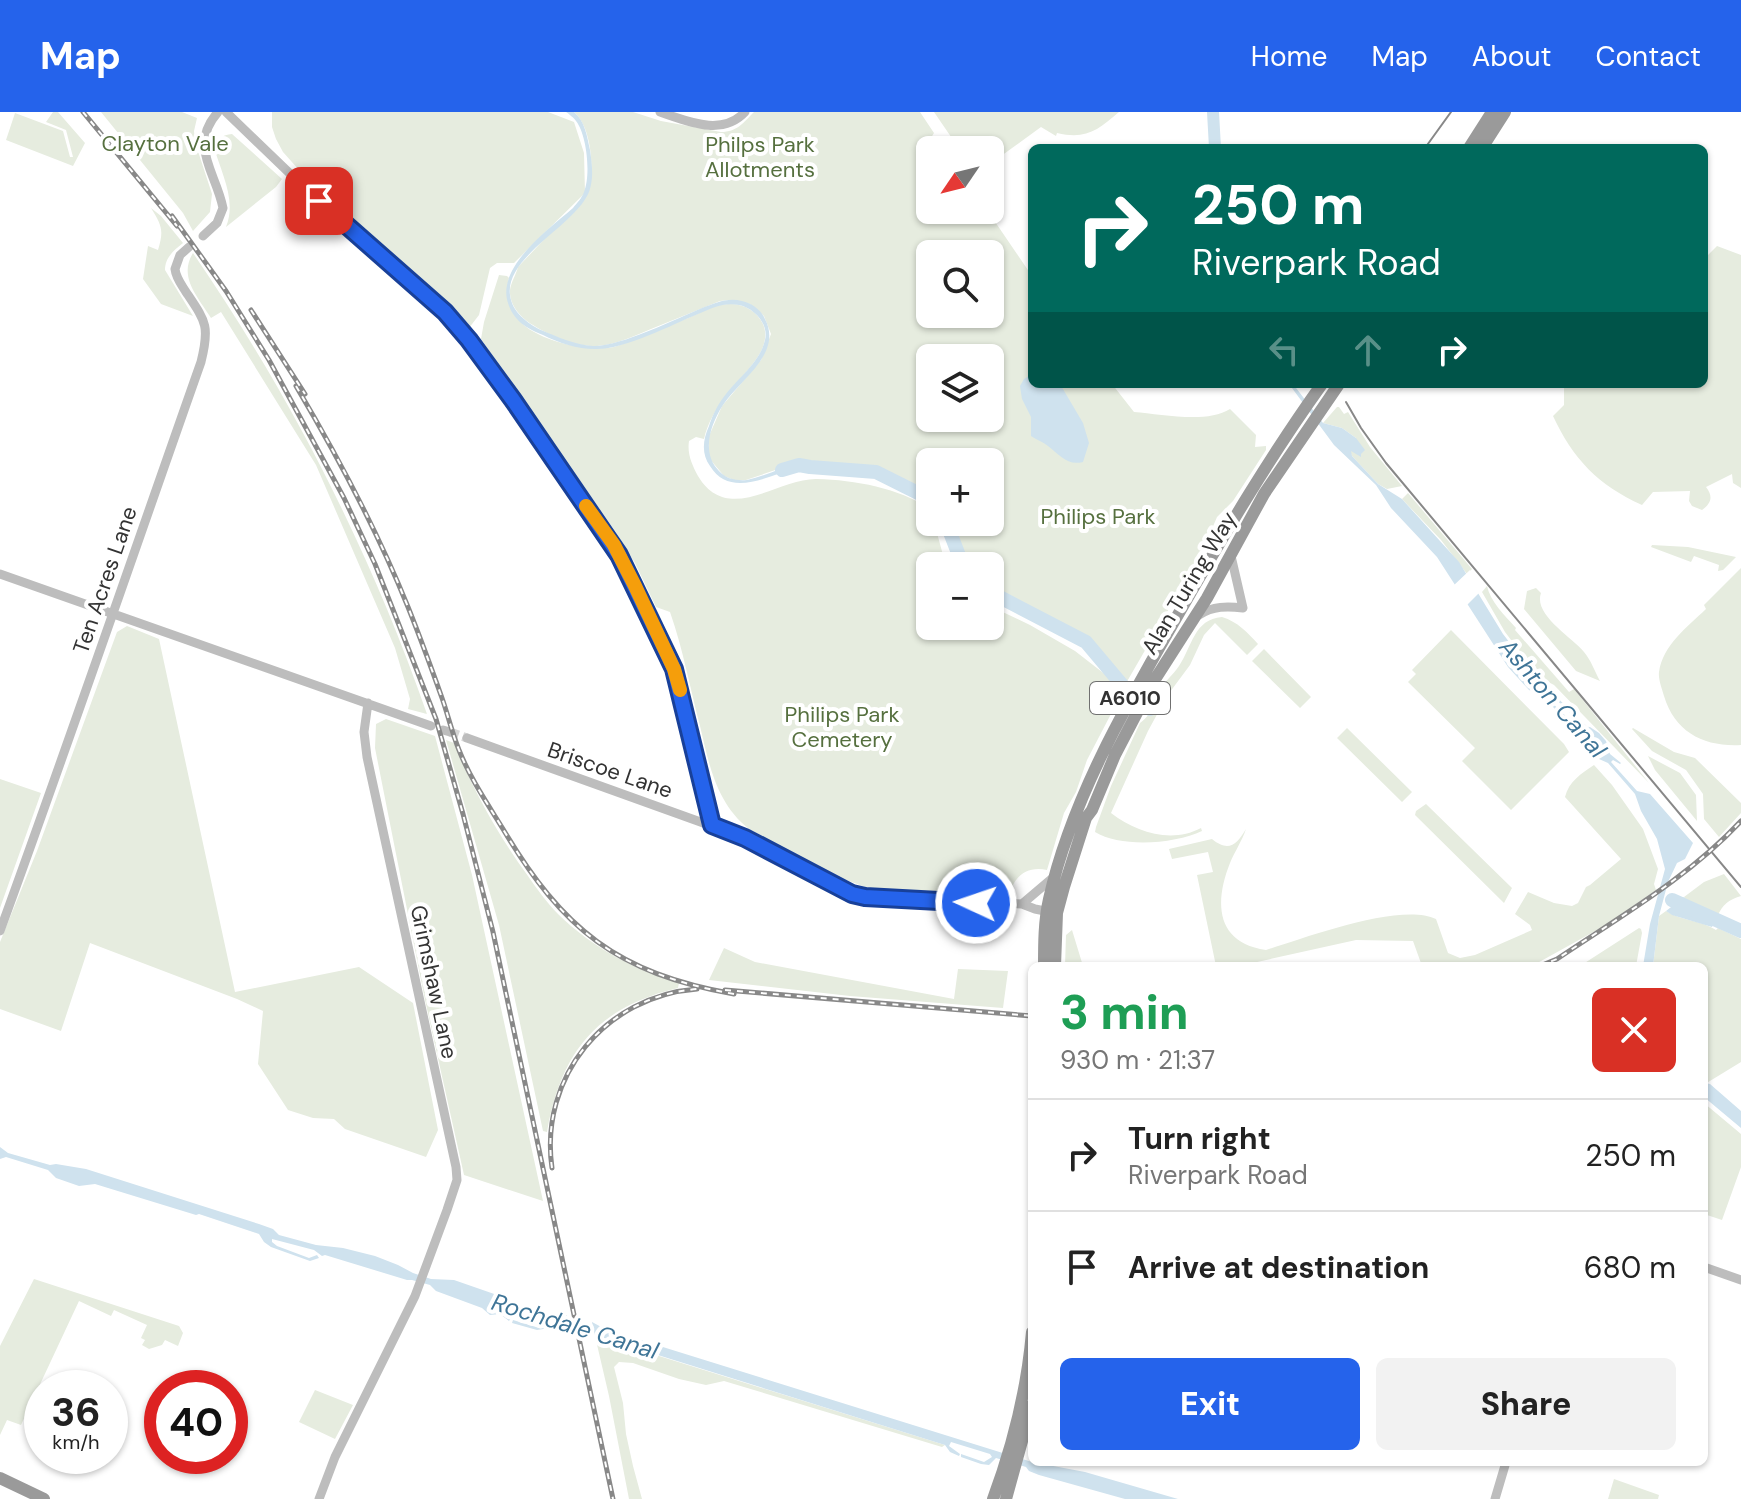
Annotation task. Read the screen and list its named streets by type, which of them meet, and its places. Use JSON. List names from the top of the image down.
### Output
{
  "streets": {
    "highway": ["Alan Turing Way", "A6010"],
    "street": ["Ten Acres Lane", "Briscoe Lane", "Grimshaw Lane"]
  },
  "crossings": [
    ["Alan Turing Way", "A6010"],
    ["Alan Turing Way", "Briscoe Lane"],
    ["A6010", "Briscoe Lane"]
  ],
  "water": ["Ashton Canal", "Rochdale Canal"],
  "parks": [
    "Clayton Vale",
    "Philps Park Allotments",
    "Philips Park",
    "Philips Park Cemetery"
  ],
  "north": "bottom left",
  "page": {
    "header": "Map",
    "nav": [
      "Home",
      "Map",
      "About",
      "Contact"
    ],
    "map_buttons": ["+", "−"],
    "turn": ["250 m", "Riverpark Road"],
    "heading": ["3 min", "930 m · 21:37"],
    "list": [
      {
        "name": "Turn right",
        "note": "Riverpark Road",
        "value": "250 m"
      },
      {
        "name": "Arrive at destination",
        "value": "680 m"
      }
    ],
    "buttons": ["Exit", "Share"],
    "speed": "36 km/h",
    "limit": "40"
  }
}
